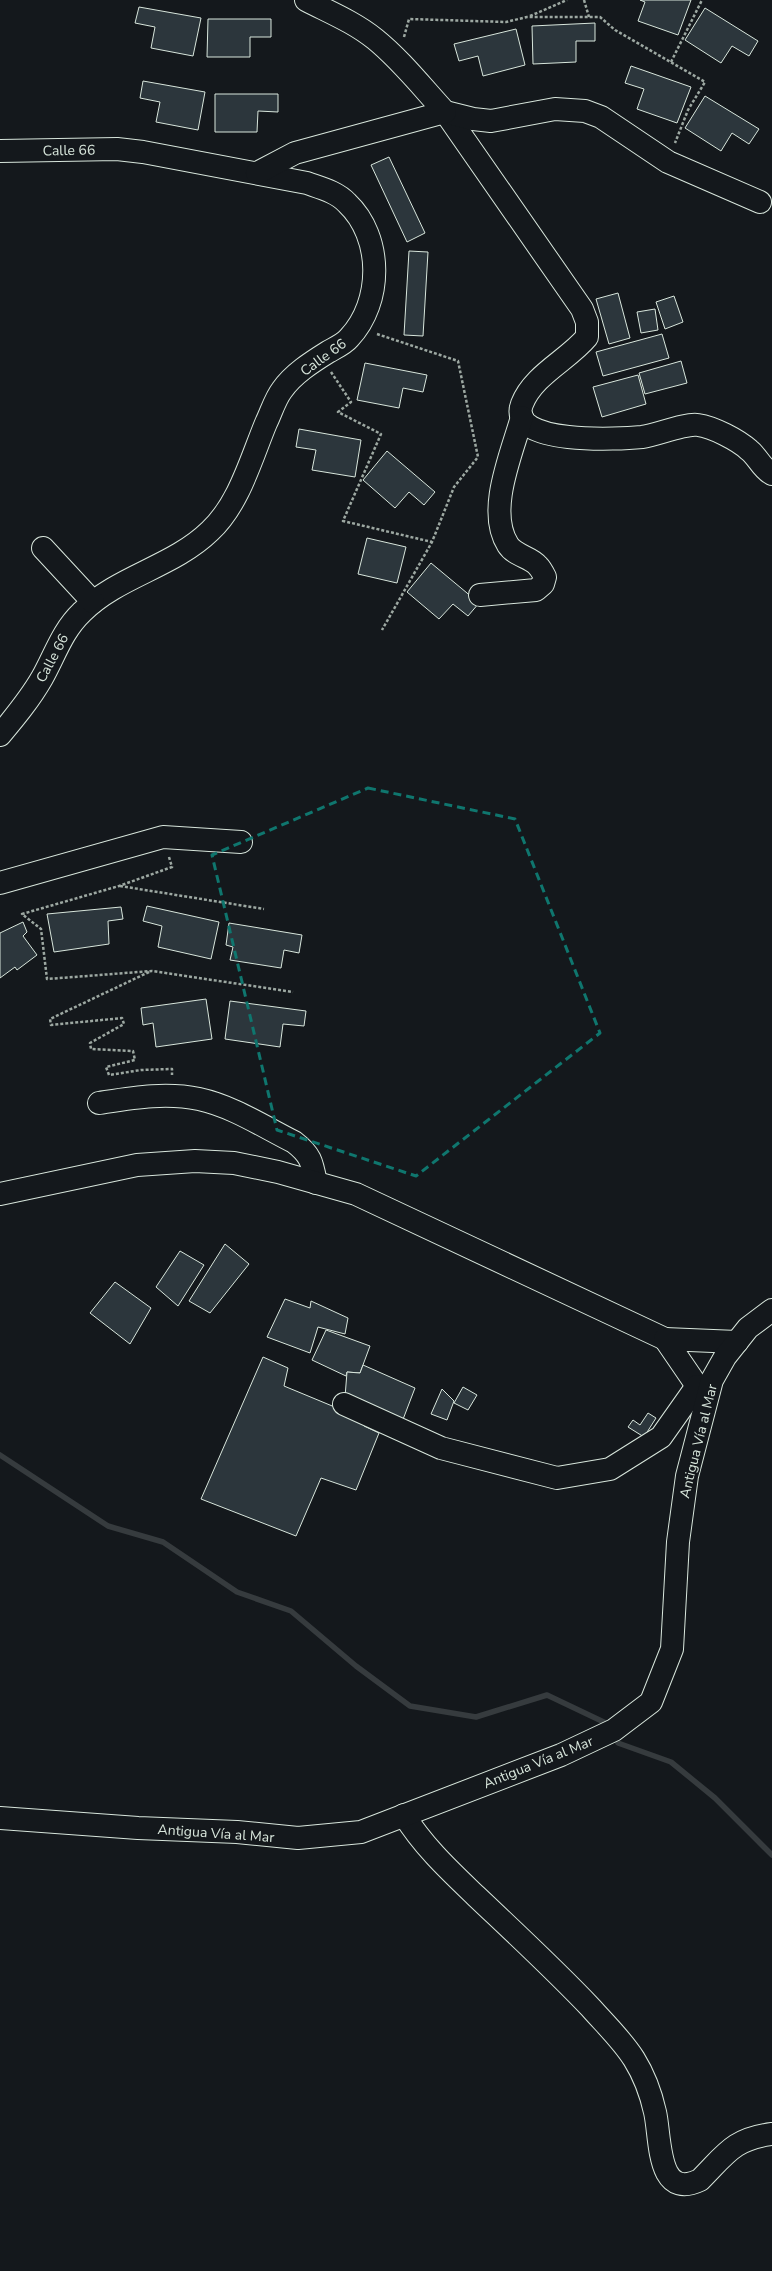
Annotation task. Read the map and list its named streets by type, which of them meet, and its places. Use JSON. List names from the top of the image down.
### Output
{
  "streets": {
    "street": ["Calle 66", "Antigua Vía al Mar"]
  }
}
